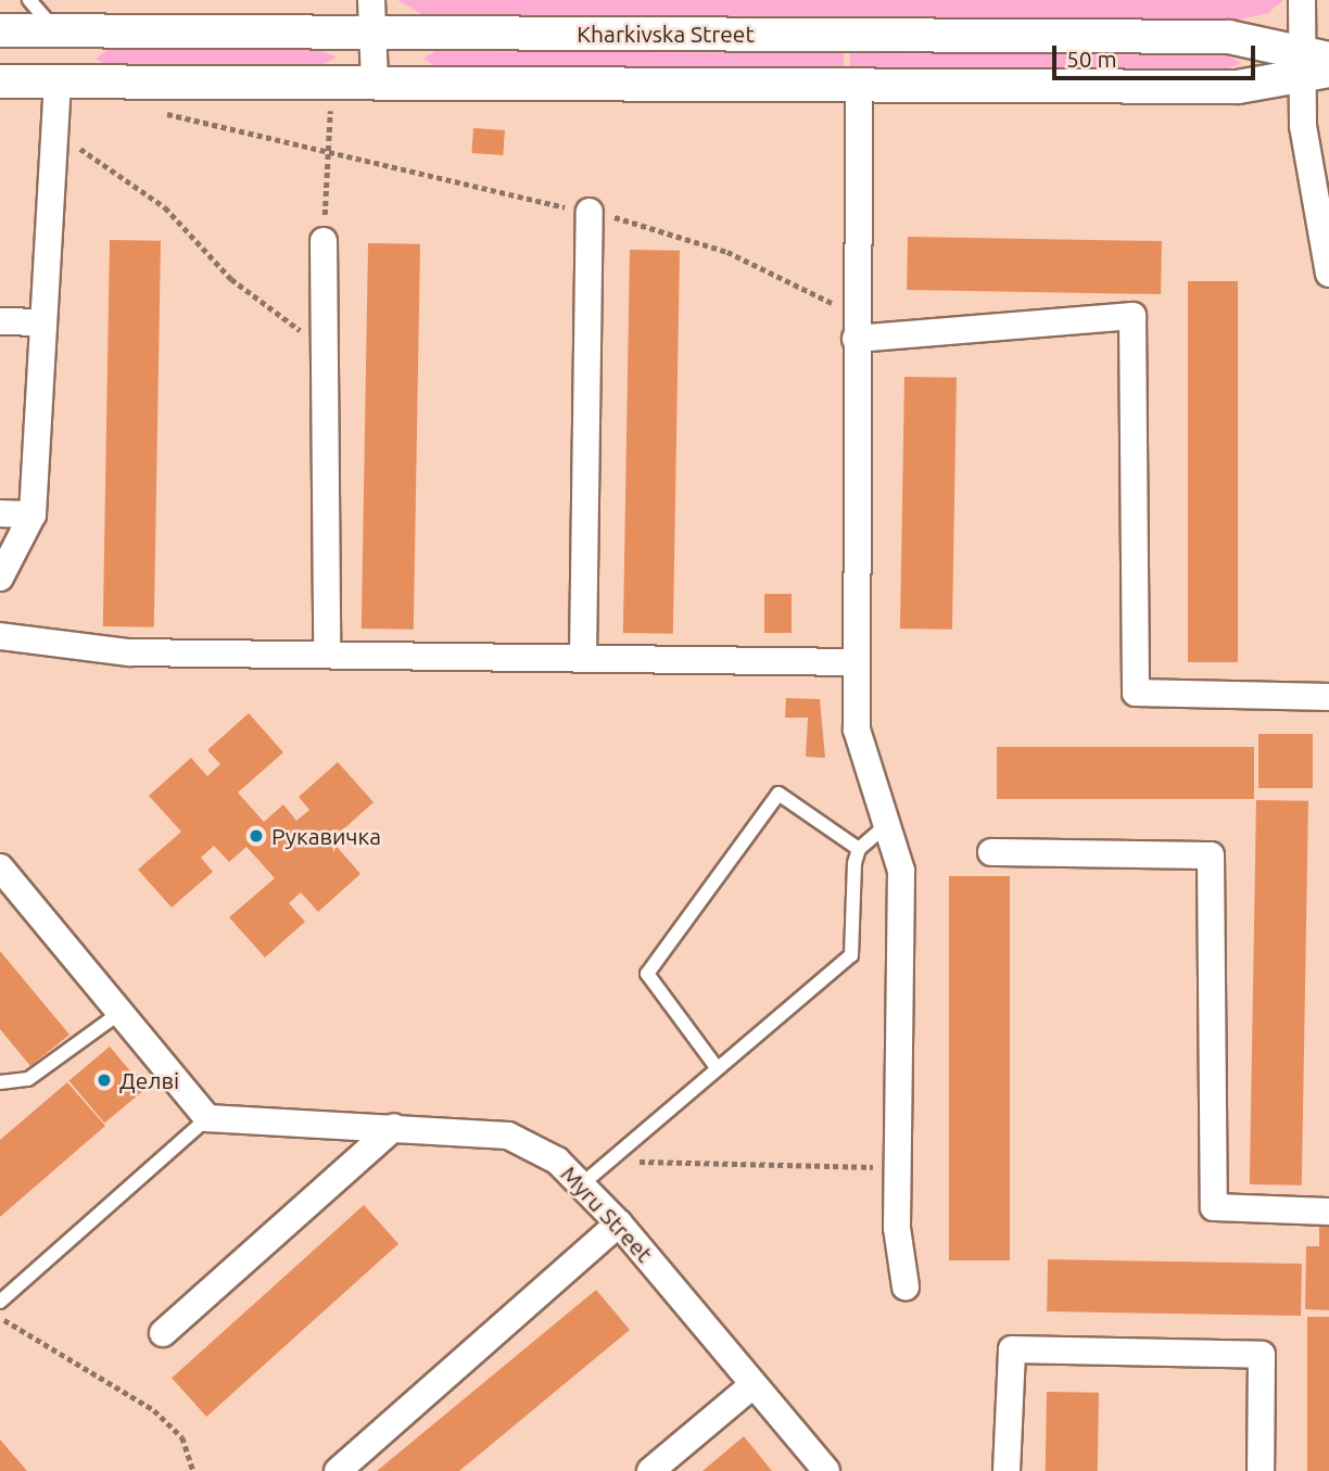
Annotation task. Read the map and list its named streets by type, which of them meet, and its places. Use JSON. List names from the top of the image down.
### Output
{
  "streets": {
    "street": ["Kharkivska Street", "Myru Street"]
  },
  "places": ["Рукавичка", "Делві"],
  "scale_bar": "50 m"
}
